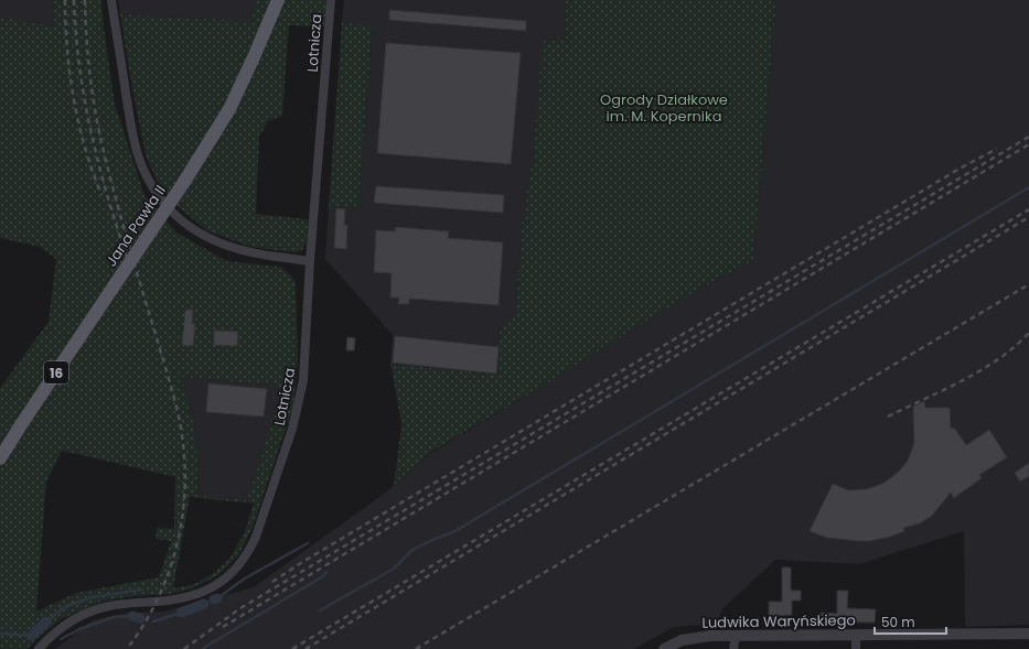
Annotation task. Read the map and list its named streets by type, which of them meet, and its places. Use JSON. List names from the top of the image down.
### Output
{
  "streets": {
    "main road": ["Jana Pawła II", "16"],
    "street": ["Lotnicza", "Ludwika Waryńskiego"]
  },
  "parks": ["Ogrody Działkowe im. M. Kopernika"],
  "scale_bar": "50 m"
}
